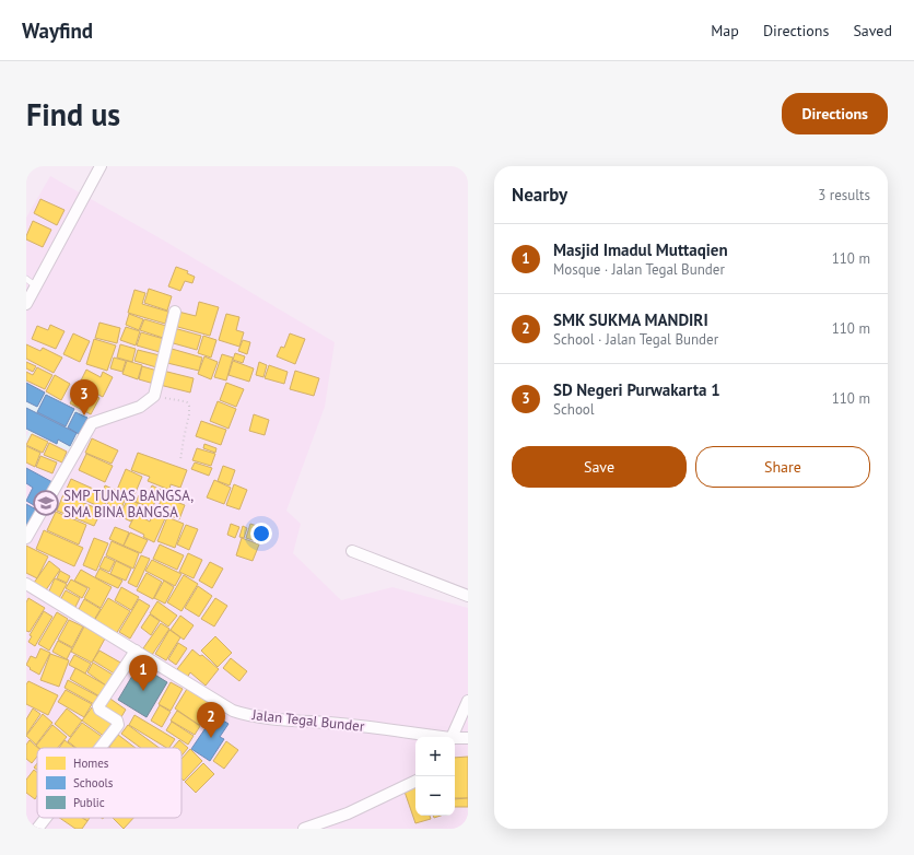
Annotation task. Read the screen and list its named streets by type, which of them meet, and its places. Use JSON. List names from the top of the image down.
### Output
{
  "streets": {
    "street": ["Jalan Tegal Bunder"]
  },
  "places": {
    "school or university": ["SMP TUNAS BANGSA, SMA BINA BANGSA"]
  },
  "legend": ["Homes", "Schools", "Public"],
  "page": {
    "header": "Wayfind",
    "nav": ["Map", "Directions", "Saved"],
    "buttons": [
      "Directions",
      ["Save", "Share"]
    ],
    "title": "Find us",
    "heading": ["Nearby", "3 results"],
    "list": [
      {
        "mark": "1",
        "name": "Masjid Imadul Muttaqien",
        "note": "Mosque · Jalan Tegal Bunder",
        "value": "110 m"
      },
      {
        "mark": "2",
        "name": "SMK SUKMA MANDIRI",
        "note": "School · Jalan Tegal Bunder",
        "value": "110 m"
      },
      {
        "mark": "3",
        "name": "SD Negeri Purwakarta 1",
        "note": "School",
        "value": "110 m"
      }
    ],
    "pins": ["3", "1", "2"],
    "map_buttons": ["+", "−"]
  }
}
